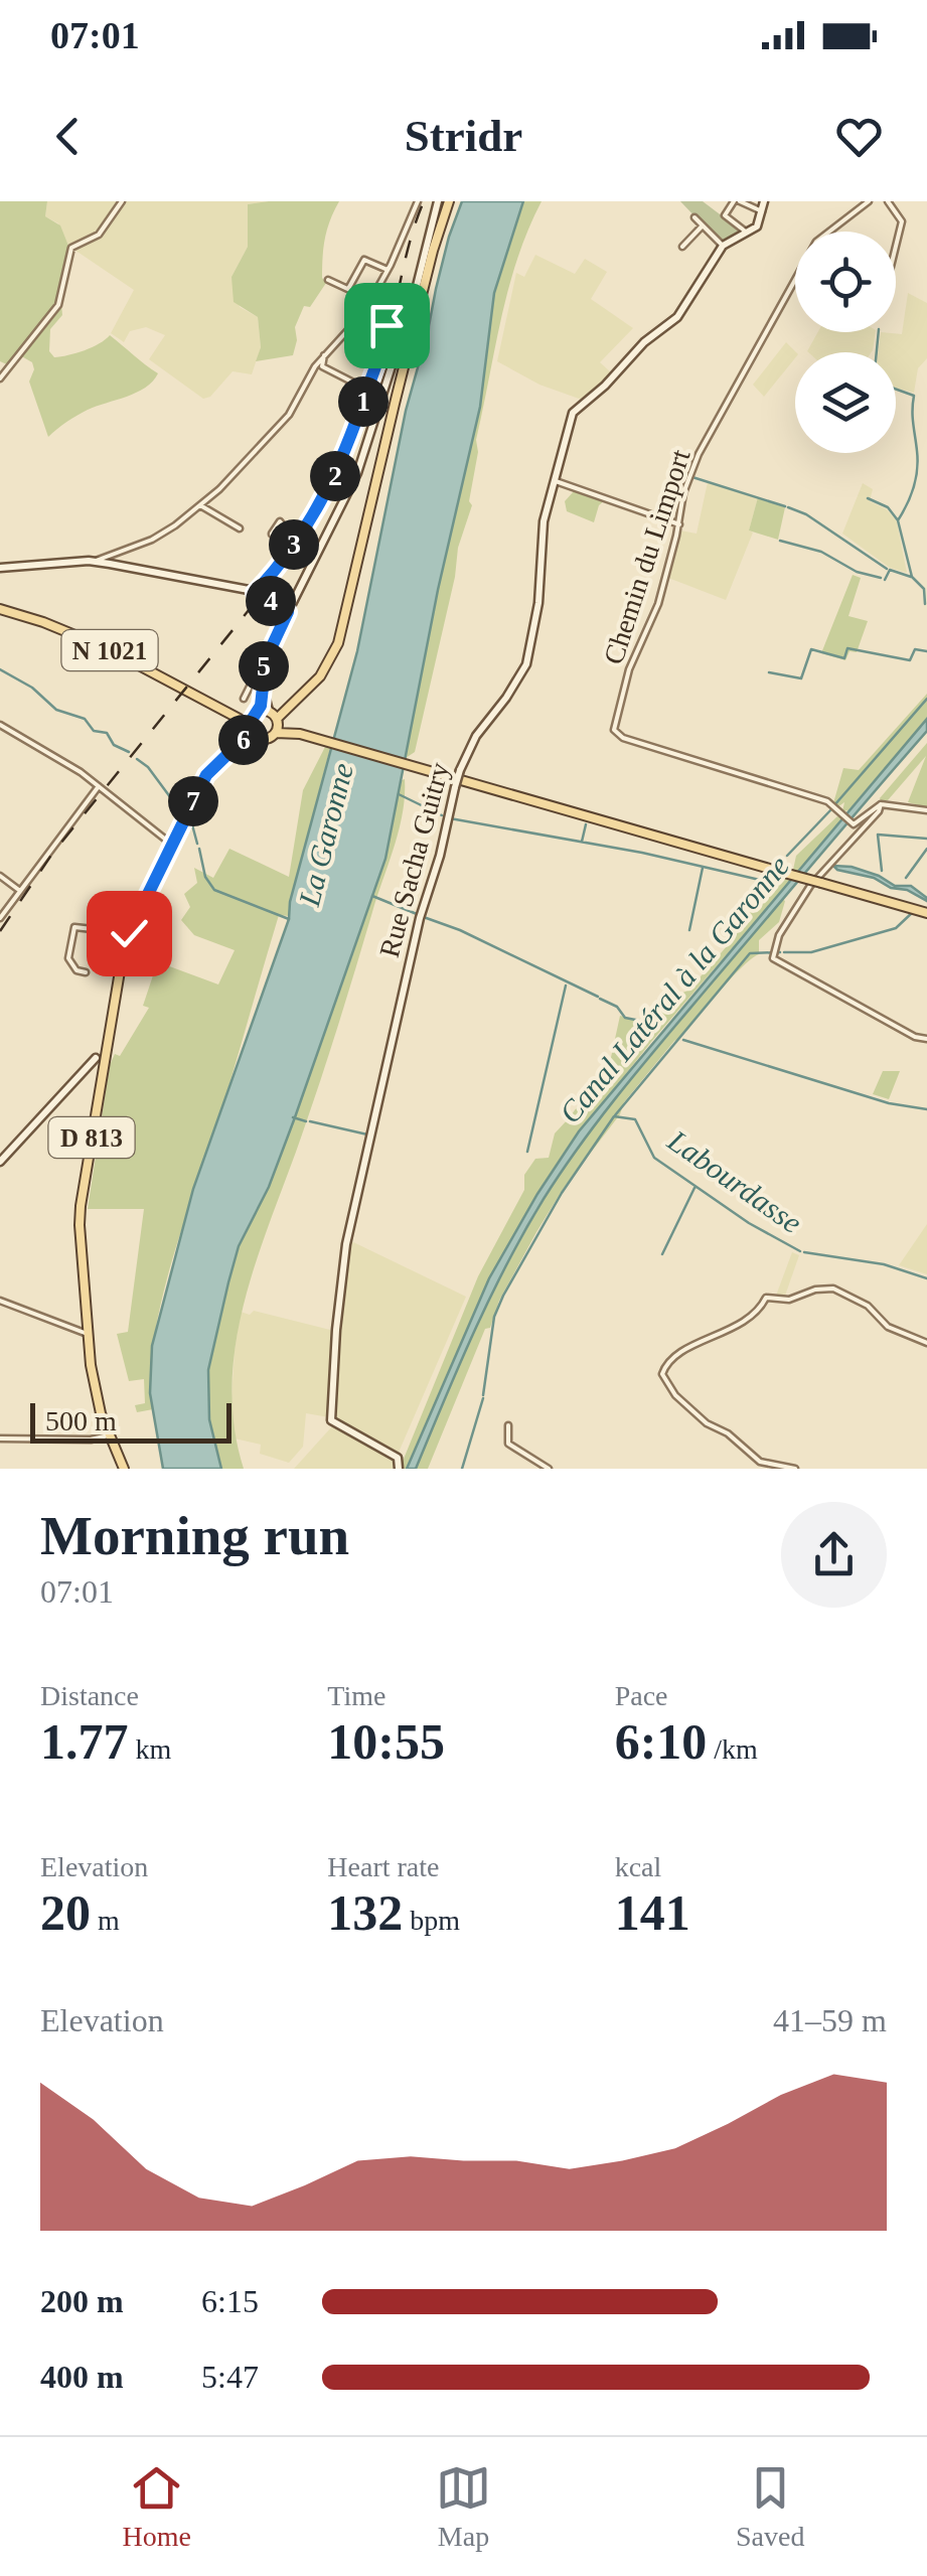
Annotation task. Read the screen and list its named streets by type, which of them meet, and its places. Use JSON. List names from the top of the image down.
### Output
{
  "streets": {
    "main road": ["N 1021", "D 813"],
    "street": ["Chemin du Limport", "Rue Sacha Guitry"]
  },
  "crossings": [
    ["N 1021", "D 813"]
  ],
  "water": ["La Garonne", "Canal Latéral à la Garonne", "Labourdasse"],
  "scale_bar": "500 m",
  "page": {
    "status": "07:01",
    "header": "Stridr",
    "pins": [
      "1",
      "2",
      "3",
      "4",
      "5",
      "6",
      "7"
    ],
    "scale": "500 m",
    "heading": ["Morning run", "07:01"],
    "stats": [
      ["Distance", "1.77 km"],
      ["Time", "10:55"],
      ["Pace", "6:10 /km"],
      ["Elevation", "20 m"],
      ["Heart rate", "132 bpm"],
      ["kcal", "141"]
    ],
    "chart": ["Elevation", "41–59 m"],
    "list": [
      {
        "name": "200 m",
        "note": "6:15"
      },
      {
        "name": "400 m",
        "note": "5:47"
      }
    ],
    "tabs": ["Home", "Map", "Saved"]
  }
}
